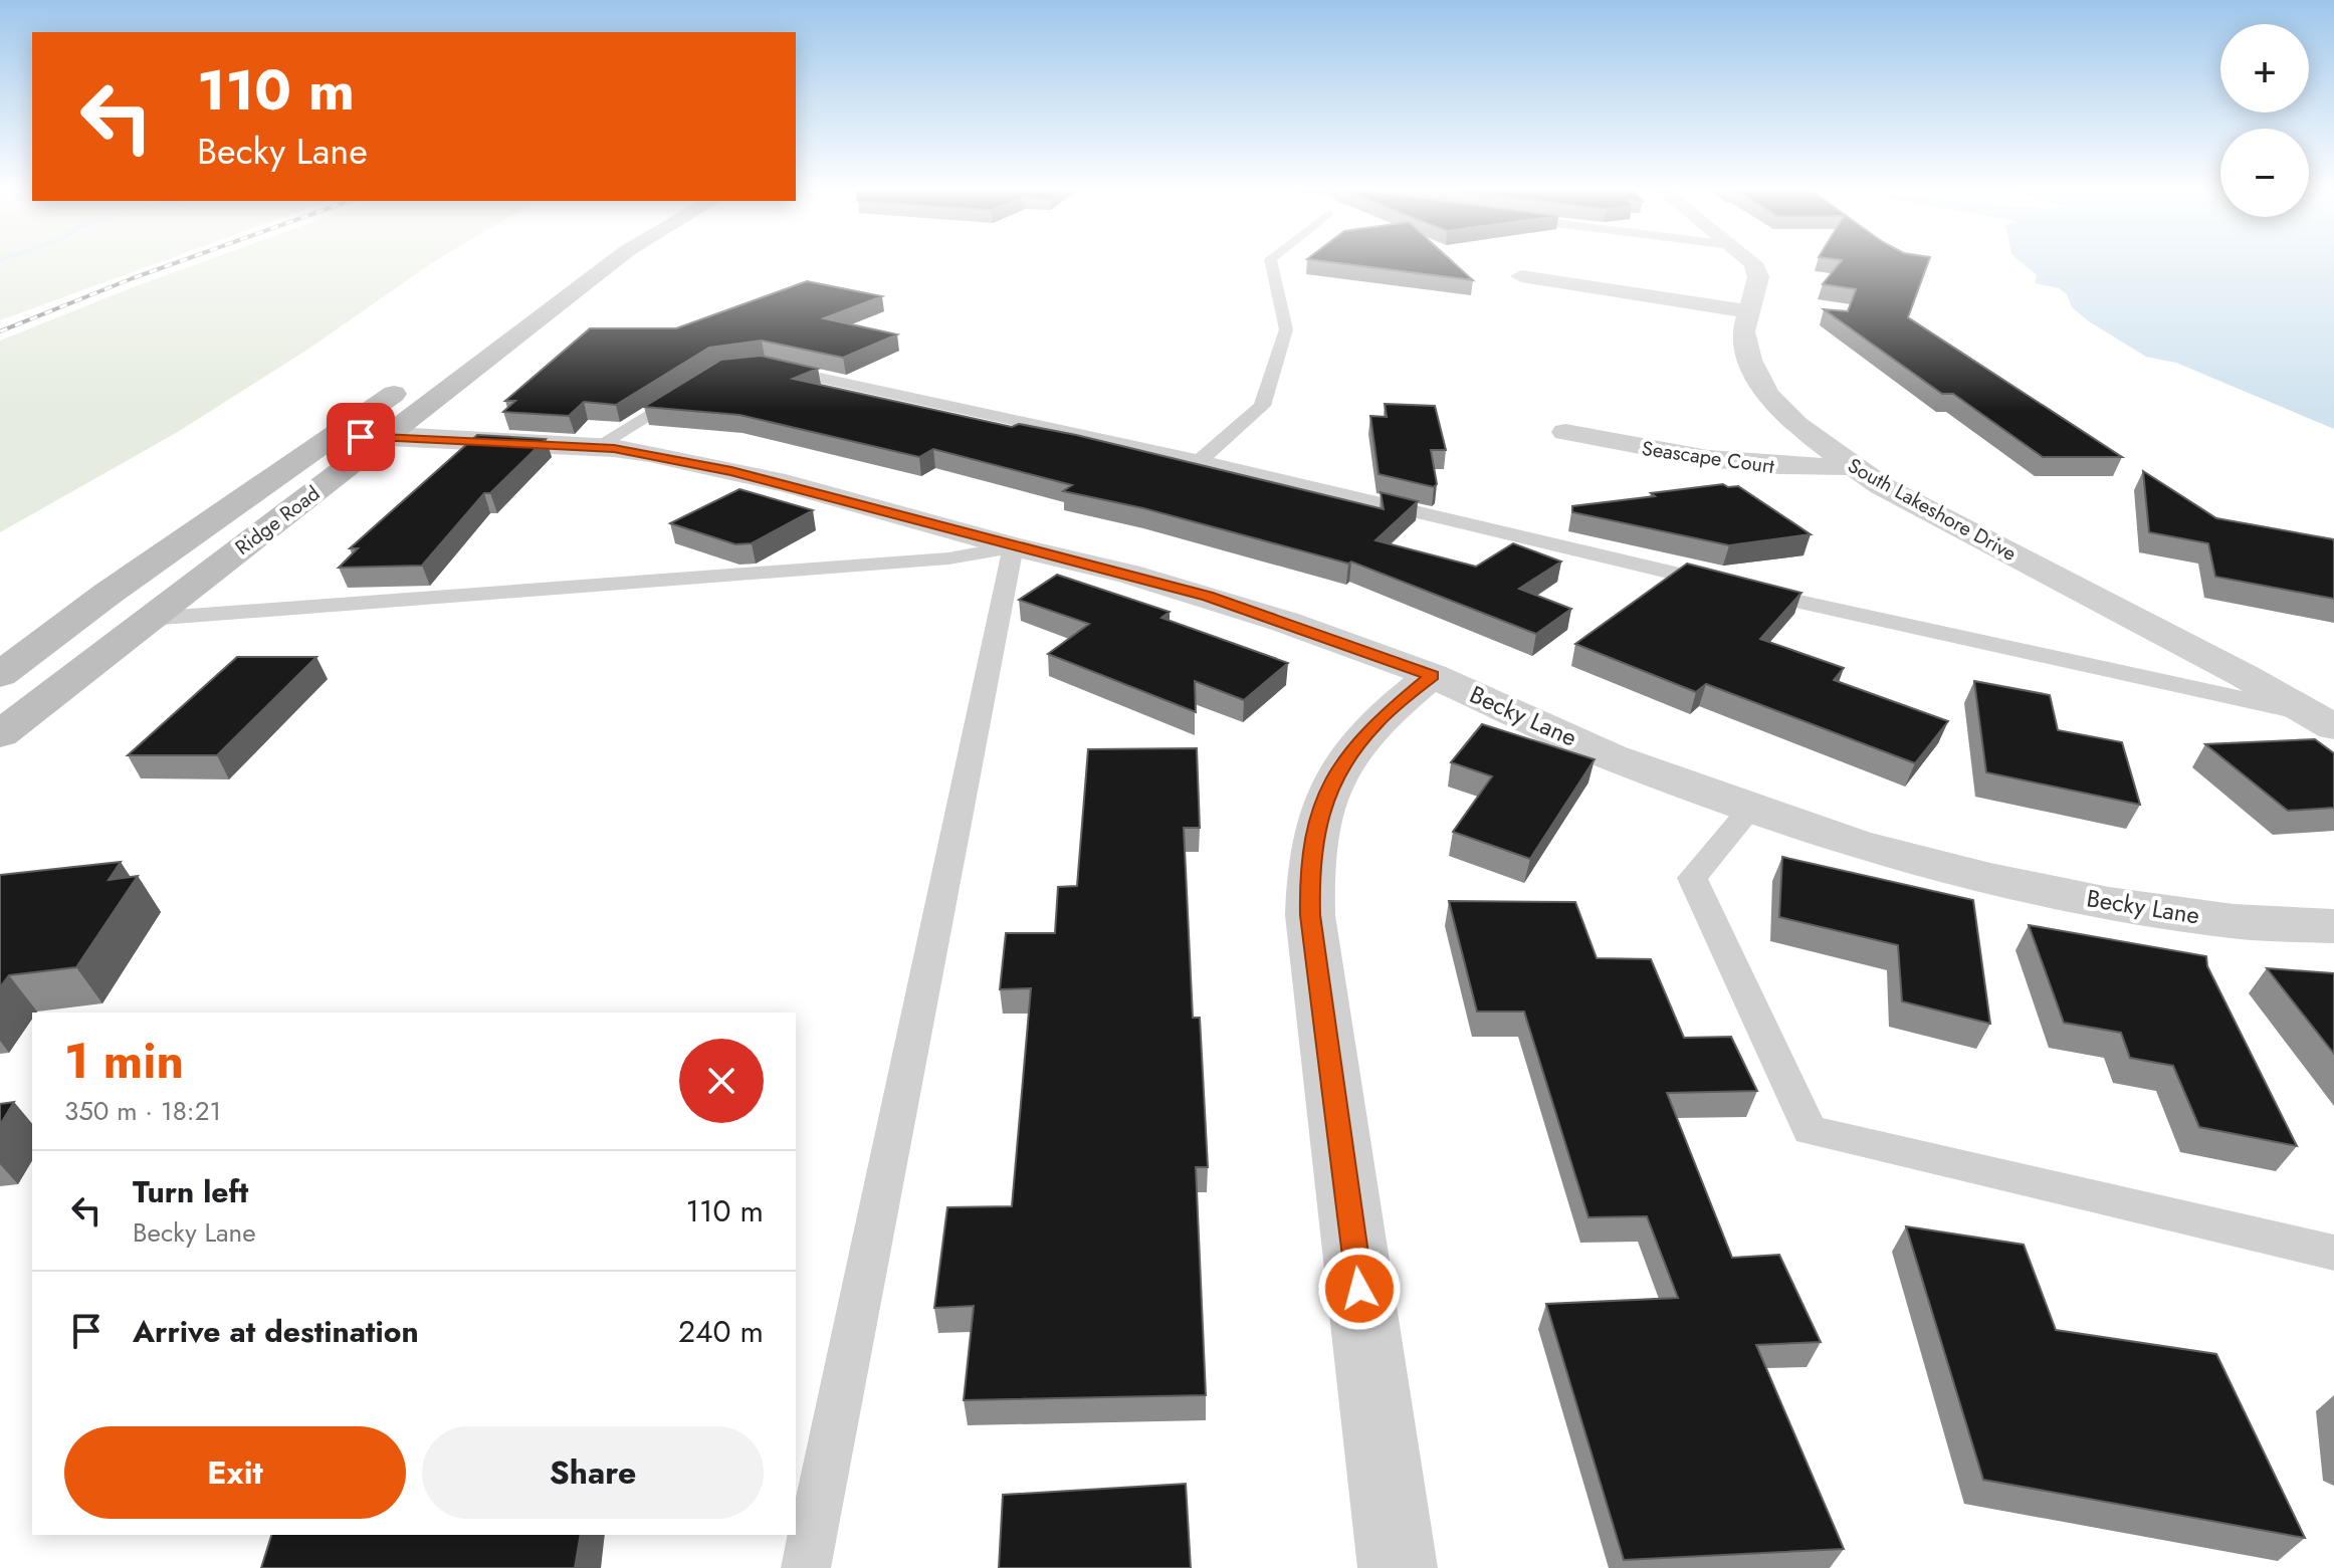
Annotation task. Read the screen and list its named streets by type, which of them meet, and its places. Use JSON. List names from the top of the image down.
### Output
{
  "streets": {
    "main road": ["Ridge Road"],
    "street": ["Seascape Court", "South Lakeshore Drive", "Becky Lane"]
  },
  "crossings": [
    ["Seascape Court", "South Lakeshore Drive"],
    ["Ridge Road", "Becky Lane"]
  ],
  "page": {
    "map_buttons": ["+", "−"],
    "turn": ["110 m", "Becky Lane"],
    "heading": ["1 min", "350 m · 18:21"],
    "list": [
      {
        "name": "Turn left",
        "note": "Becky Lane",
        "value": "110 m"
      },
      {
        "name": "Arrive at destination",
        "value": "240 m"
      }
    ],
    "buttons": ["Exit", "Share"]
  }
}
